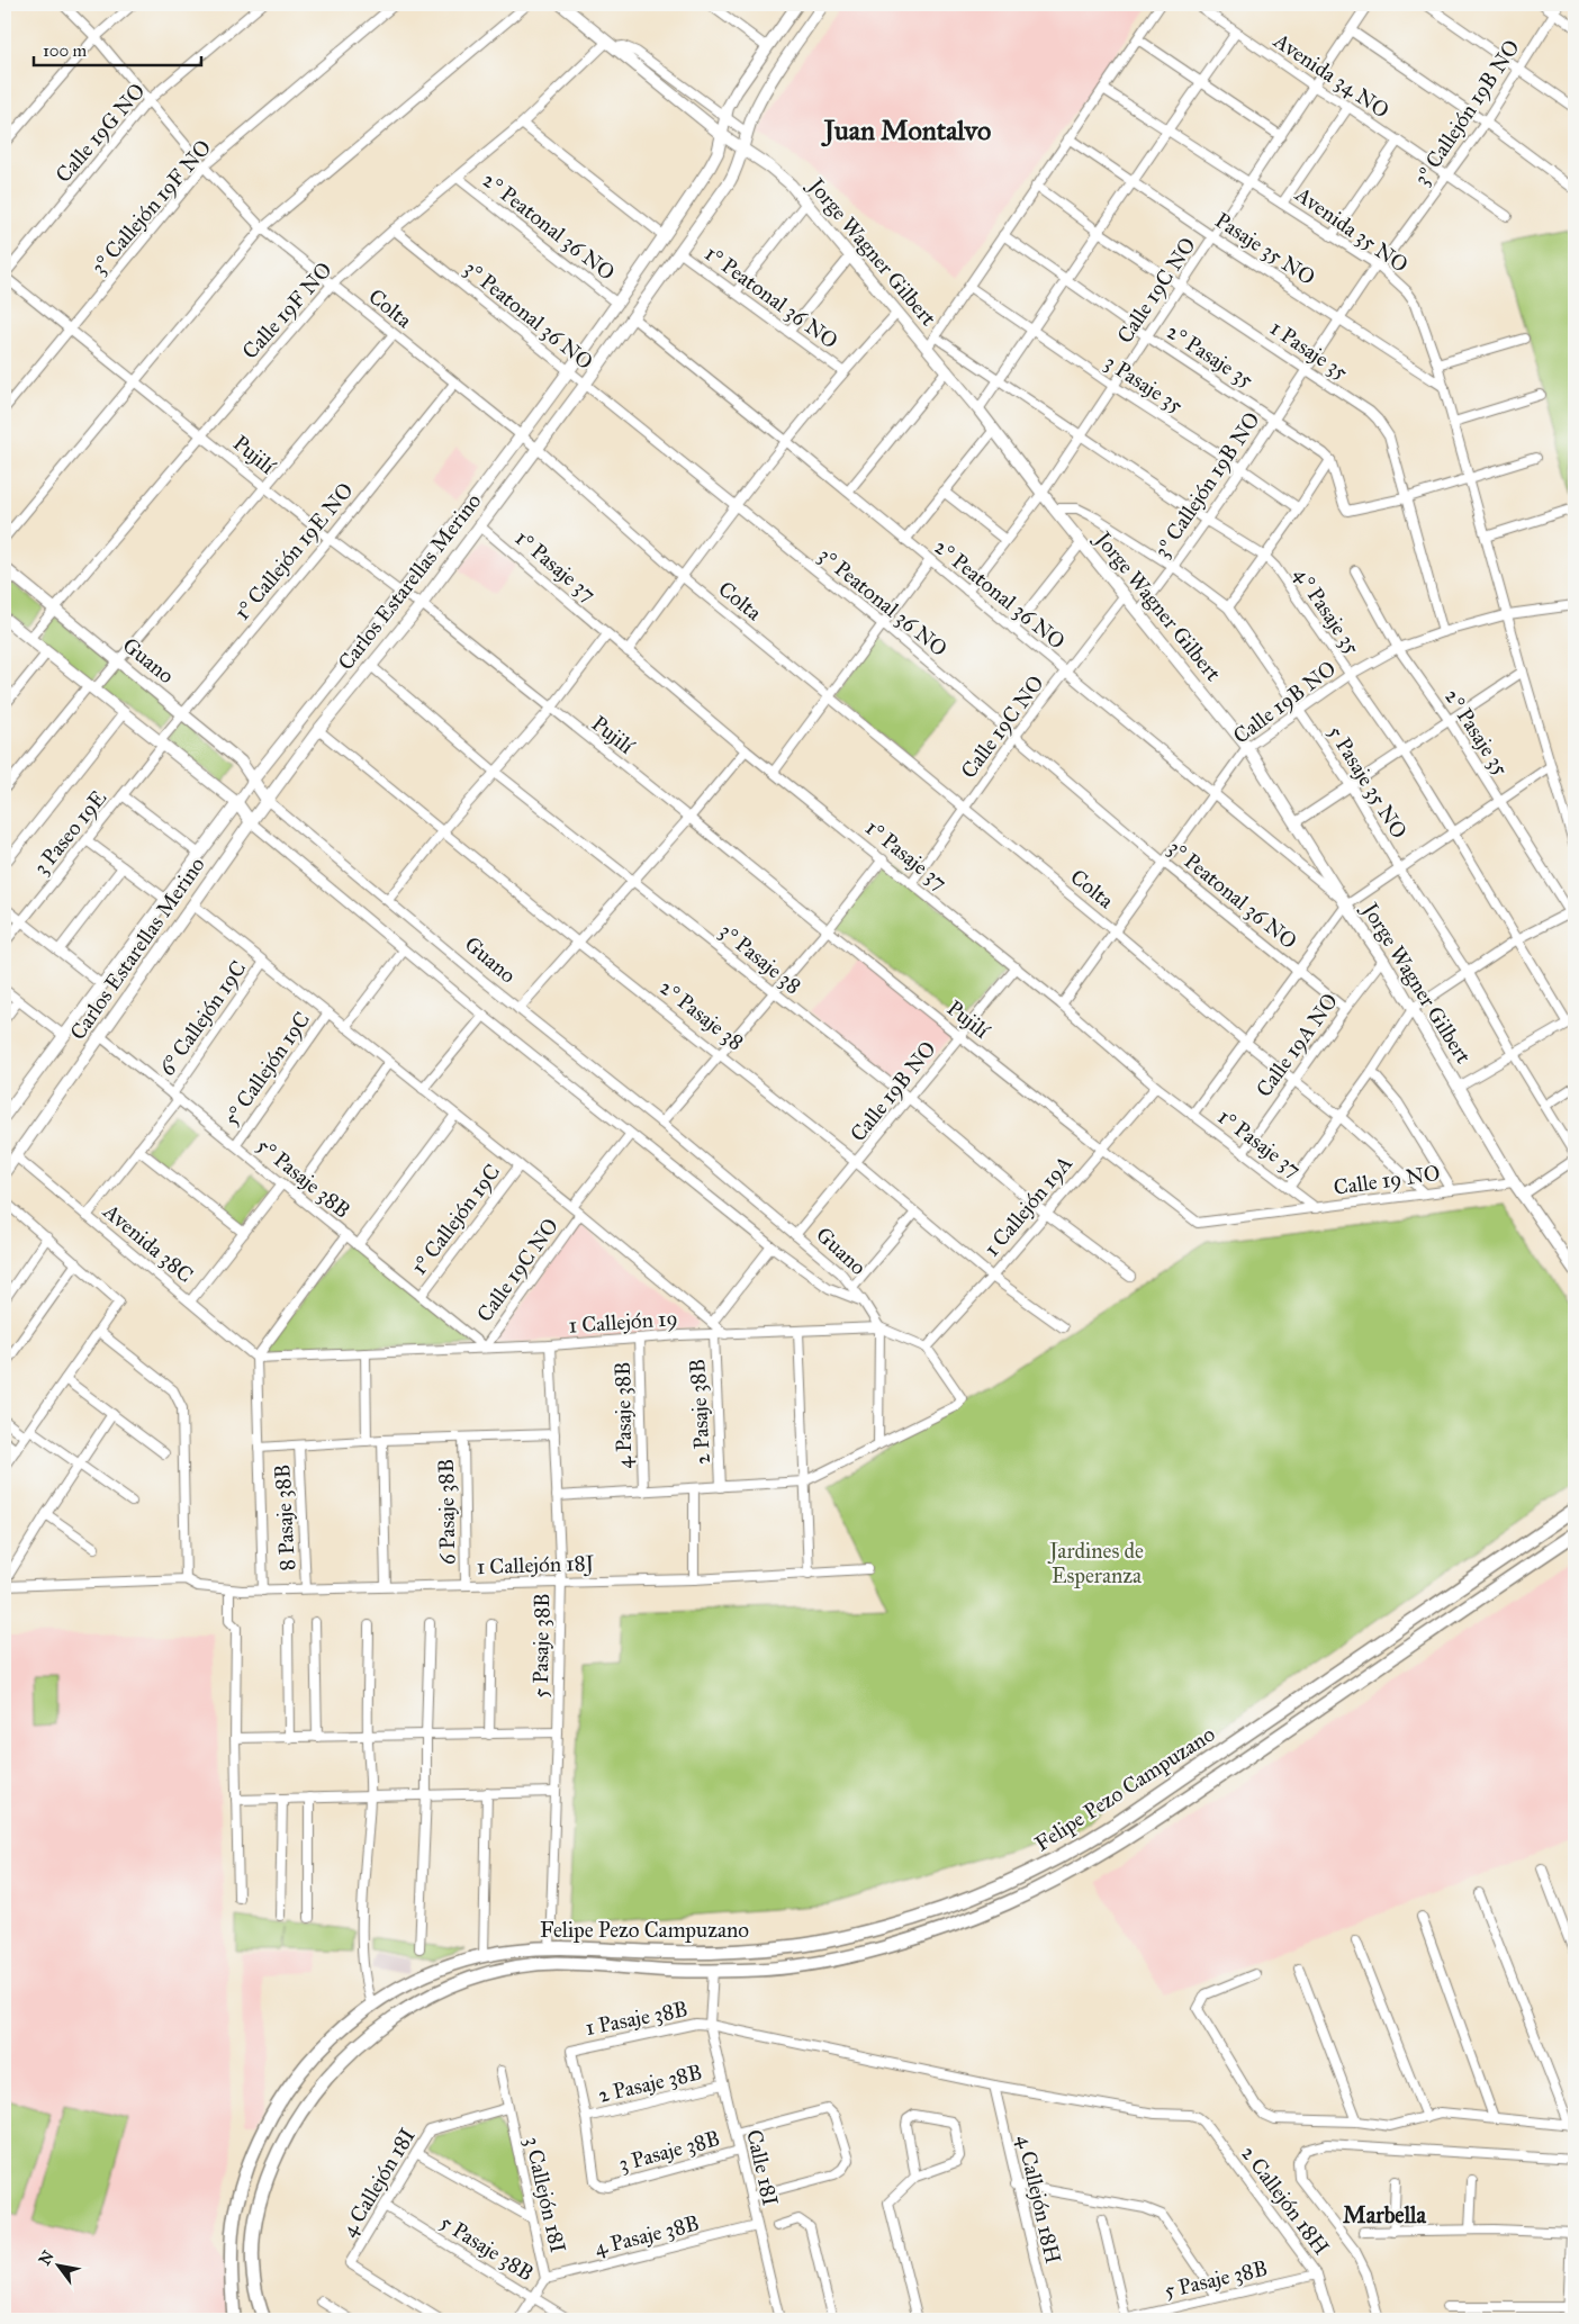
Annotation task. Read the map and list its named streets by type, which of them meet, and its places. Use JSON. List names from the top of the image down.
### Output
{
  "streets": {
    "main road": ["Felipe Pezo Campuzano"],
    "street": [
      "Avenida 34 NO",
      "3º Callejón 19B NO",
      "Calle 19G NO",
      "3° Callejón 19F NO",
      "2° Peatonal 36 NO",
      "Avenida 35 NO",
      "Pasaje 35 NO",
      "Jorge Wagner Gilbert",
      "Calle 19C NO",
      "1° Peatonal 36 NO",
      "Colta",
      "Calle 19F NO",
      "3° Peatonal 36 NO",
      "1 Pasaje 35",
      "2° Pasaje 35",
      "3 Pasaje 35",
      "Pujilí",
      "1° Callejón 19E NO",
      "1° Pasaje 37",
      "Carlos Estarellas Merino",
      "4° Pasaje 35",
      "Guano",
      "Calle 19B NO",
      "5 Pasaje 35 NO",
      "3 Paseo 19E",
      "3° Pasaje 38",
      "2° Pasaje 38",
      "6° Callejón 19C",
      "Calle 19A NO",
      "5° Callejón 19C",
      "5° Pasaje 38B",
      "Calle 19 NO",
      "1 Callejón 19A",
      "1° Callejón 19C",
      "Avenida 38C",
      "1 Callejón 19",
      "2 Pasaje 38B",
      "4 Pasaje 38B",
      "6 Pasaje 38B",
      "8 Pasaje 38B",
      "1 Callejón 18J",
      "5 Pasaje 38B",
      "1 Pasaje 38B",
      "3 Pasaje 38B",
      "Calle 18I",
      "4 Callejón 18I",
      "3 Callejón 18I",
      "4 Callejón 18H",
      "2 Callejón 18H"
    ]
  },
  "crossings": [
    ["Avenida 34 NO", "3º Callejón 19B NO"],
    ["Avenida 34 NO", "Calle 19C NO"],
    ["3º Callejón 19B NO", "Avenida 35 NO"],
    ["3º Callejón 19B NO", "Pasaje 35 NO"],
    ["3º Callejón 19B NO", "Jorge Wagner Gilbert"],
    ["3º Callejón 19B NO", "1 Pasaje 35"],
    ["3º Callejón 19B NO", "2° Pasaje 35"],
    ["3º Callejón 19B NO", "3 Pasaje 35"],
    ["3º Callejón 19B NO", "4° Pasaje 35"],
    ["3º Callejón 19B NO", "5 Pasaje 35 NO"],
    ["Calle 19G NO", "Colta"],
    ["Calle 19G NO", "Pujilí"],
    ["3° Callejón 19F NO", "Colta"],
    ["3° Callejón 19F NO", "Pujilí"],
    ["2° Peatonal 36 NO", "Jorge Wagner Gilbert"],
    ["2° Peatonal 36 NO", "Calle 19C NO"],
    ["2° Peatonal 36 NO", "Calle 19F NO"],
    ["2° Peatonal 36 NO", "Carlos Estarellas Merino"],
    ["2° Peatonal 36 NO", "Calle 19B NO"],
    ["Avenida 35 NO", "Pasaje 35 NO"],
    ["Avenida 35 NO", "Calle 19C NO"],
    ["Avenida 35 NO", "Calle 19B NO"],
    ["Pasaje 35 NO", "Calle 19C NO"],
    ["Jorge Wagner Gilbert", "Calle 19C NO"],
    ["Jorge Wagner Gilbert", "Calle 19F NO"],
    ["Jorge Wagner Gilbert", "Carlos Estarellas Merino"],
    ["Jorge Wagner Gilbert", "Calle 19B NO"],
    ["Jorge Wagner Gilbert", "5 Pasaje 35 NO"],
    ["Jorge Wagner Gilbert", "Calle 19A NO"],
    ["Jorge Wagner Gilbert", "Calle 19 NO"],
    ["Calle 19C NO", "Colta"],
    ["Calle 19C NO", "3° Peatonal 36 NO"],
    ["Calle 19C NO", "1 Pasaje 35"],
    ["Calle 19C NO", "2° Pasaje 35"],
    ["Calle 19C NO", "3 Pasaje 35"],
    ["Calle 19C NO", "1° Pasaje 37"],
    ["Calle 19C NO", "4° Pasaje 35"],
    ["Calle 19C NO", "Guano"],
    ["Calle 19C NO", "5° Pasaje 38B"],
    ["Calle 19C NO", "1 Callejón 19"],
    ["1° Peatonal 36 NO", "Carlos Estarellas Merino"],
    ["Colta", "Calle 19F NO"],
    ["Colta", "1° Callejón 19E NO"],
    ["Colta", "Carlos Estarellas Merino"],
    ["Colta", "Calle 19B NO"],
    ["Colta", "Calle 19A NO"],
    ["Colta", "Calle 19 NO"],
    ["Calle 19F NO", "3° Peatonal 36 NO"],
    ["Calle 19F NO", "Pujilí"],
    ["Calle 19F NO", "Guano"],
    ["3° Peatonal 36 NO", "Carlos Estarellas Merino"],
    ["3° Peatonal 36 NO", "Calle 19B NO"],
    ["3° Peatonal 36 NO", "Calle 19A NO"],
    ["1 Pasaje 35", "Calle 19B NO"],
    ["2° Pasaje 35", "Calle 19B NO"],
    ["Pujilí", "1° Callejón 19E NO"],
    ["Pujilí", "Carlos Estarellas Merino"],
    ["Pujilí", "Calle 19B NO"],
    ["Pujilí", "Calle 19 NO"],
    ["Pujilí", "1 Callejón 19A"],
    ["1° Callejón 19E NO", "Guano"],
    ["1° Callejón 19E NO", "3 Paseo 19E"],
    ["1° Pasaje 37", "Carlos Estarellas Merino"],
    ["1° Pasaje 37", "Calle 19B NO"],
    ["1° Pasaje 37", "Calle 19A NO"],
    ["1° Pasaje 37", "Calle 19 NO"],
    ["1° Pasaje 37", "1 Callejón 19A"],
    ["Carlos Estarellas Merino", "Guano"],
    ["Carlos Estarellas Merino", "3° Pasaje 38"],
    ["Carlos Estarellas Merino", "2° Pasaje 38"],
    ["Carlos Estarellas Merino", "5° Pasaje 38B"],
    ["Carlos Estarellas Merino", "Avenida 38C"],
    ["4° Pasaje 35", "Calle 19B NO"],
    ["Guano", "Calle 19B NO"],
    ["Guano", "3 Paseo 19E"],
    ["Guano", "5° Callejón 19C"],
    ["Calle 19B NO", "5 Pasaje 35 NO"],
    ["Calle 19B NO", "3° Pasaje 38"],
    ["Calle 19B NO", "2° Pasaje 38"],
    ["3° Pasaje 38", "1 Callejón 19A"],
    ["2° Pasaje 38", "1 Callejón 19A"],
    ["6° Callejón 19C", "5° Pasaje 38B"],
    ["6° Callejón 19C", "Avenida 38C"],
    ["5° Callejón 19C", "5° Pasaje 38B"],
    ["5° Pasaje 38B", "1° Callejón 19C"],
    ["5° Pasaje 38B", "1 Callejón 19"],
    ["1 Callejón 19A", "1 Callejón 19"],
    ["Avenida 38C", "1 Callejón 19"],
    ["1 Callejón 19", "2 Pasaje 38B"],
    ["1 Callejón 19", "4 Pasaje 38B"],
    ["1 Callejón 19", "5 Pasaje 38B"],
    ["2 Pasaje 38B", "1 Pasaje 38B"],
    ["2 Pasaje 38B", "3 Pasaje 38B"],
    ["2 Pasaje 38B", "Calle 18I"],
    ["4 Pasaje 38B", "Calle 18I"],
    ["4 Pasaje 38B", "3 Callejón 18I"],
    ["6 Pasaje 38B", "1 Callejón 18J"],
    ["8 Pasaje 38B", "1 Callejón 18J"],
    ["1 Callejón 18J", "5 Pasaje 38B"],
    ["5 Pasaje 38B", "Felipe Pezo Campuzano"],
    ["5 Pasaje 38B", "4 Callejón 18I"],
    ["5 Pasaje 38B", "3 Callejón 18I"],
    ["5 Pasaje 38B", "2 Callejón 18H"],
    ["Felipe Pezo Campuzano", "Calle 18I"],
    ["1 Pasaje 38B", "3 Pasaje 38B"],
    ["1 Pasaje 38B", "Calle 18I"],
    ["1 Pasaje 38B", "4 Callejón 18H"],
    ["1 Pasaje 38B", "2 Callejón 18H"],
    ["3 Pasaje 38B", "Calle 18I"],
    ["4 Callejón 18I", "3 Callejón 18I"]
  ],
  "districts": ["Juan Montalvo", "Marbella"],
  "parks": ["Jardines de Esperanza"],
  "scale_bar": "100 m",
  "north": "top left"
}
